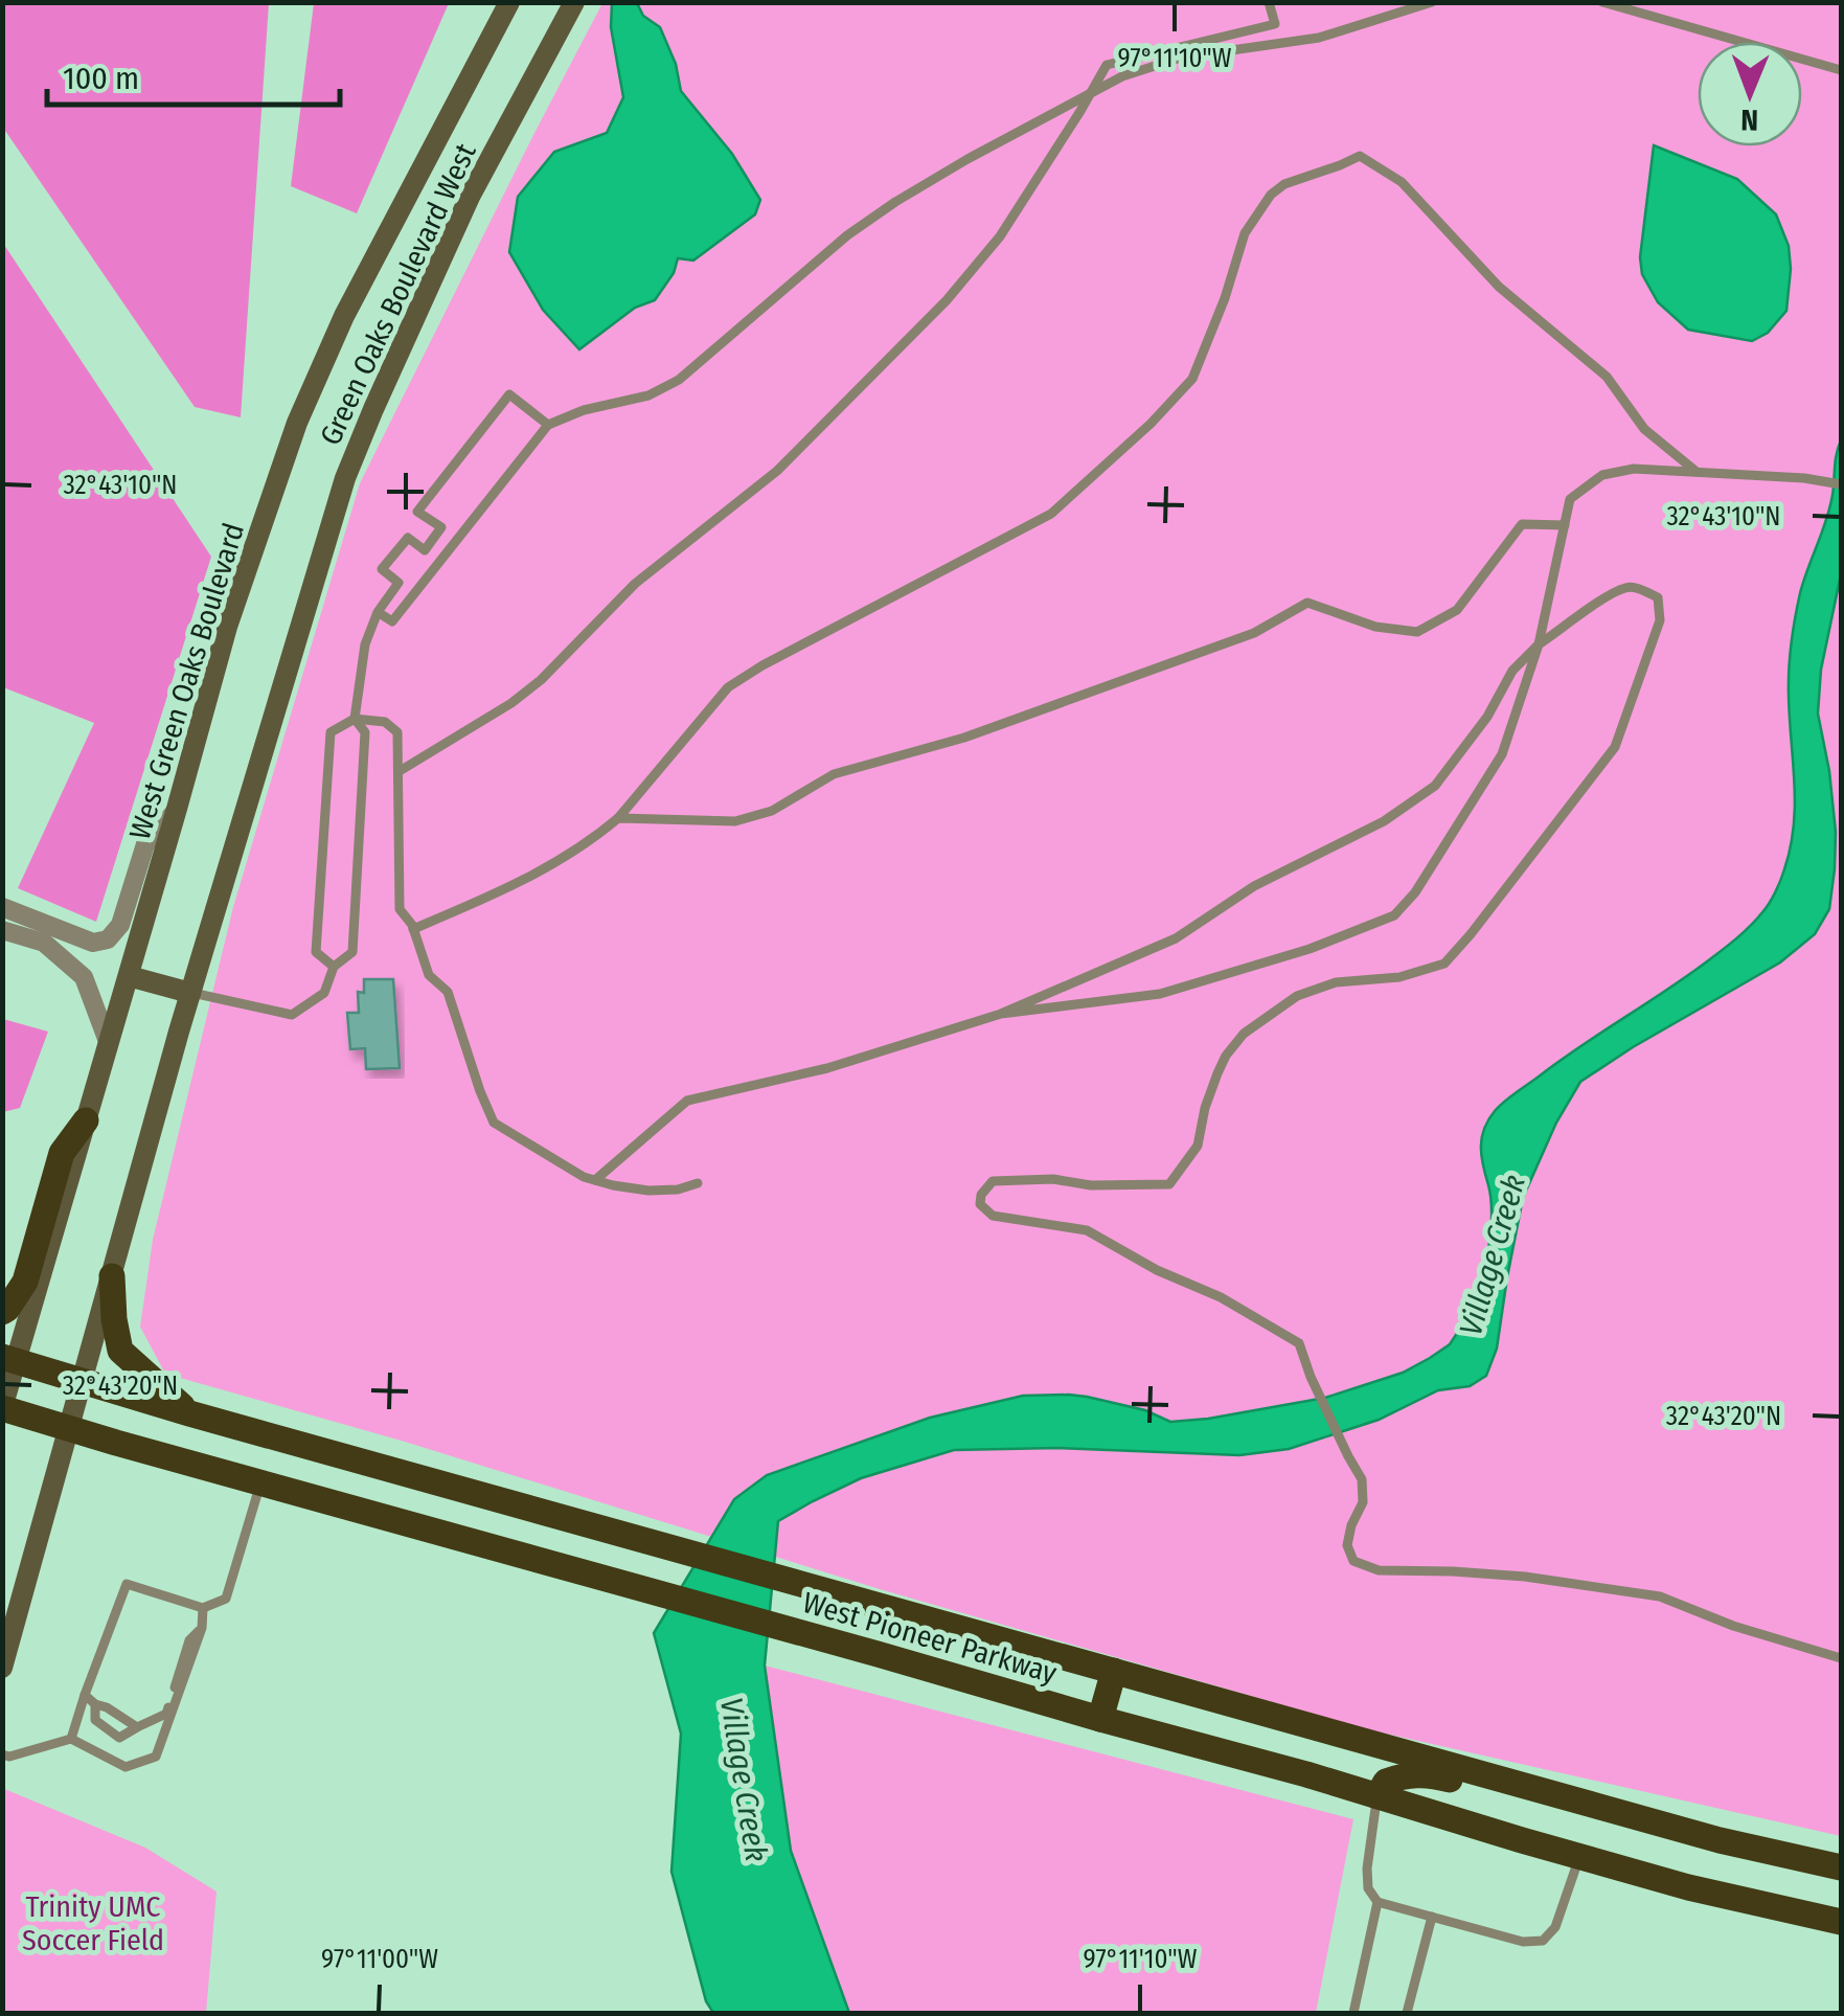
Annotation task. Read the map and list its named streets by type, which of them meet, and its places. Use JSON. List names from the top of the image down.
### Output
{
  "streets": {
    "main road": ["Green Oaks Boulevard West", "West Green Oaks Boulevard", "West Pioneer Parkway"]
  },
  "crossings": [
    ["West Green Oaks Boulevard", "West Pioneer Parkway"]
  ],
  "water": ["Village Creek"],
  "parks": ["Trinity UMC Soccer Field"],
  "scale_bar": "100 m",
  "north": "bottom",
  "coordinates": [
    "97°11'10\"W",
    "32°43'10\"N",
    "32°43'20\"N",
    "97°11'00\"W"
  ]
}
